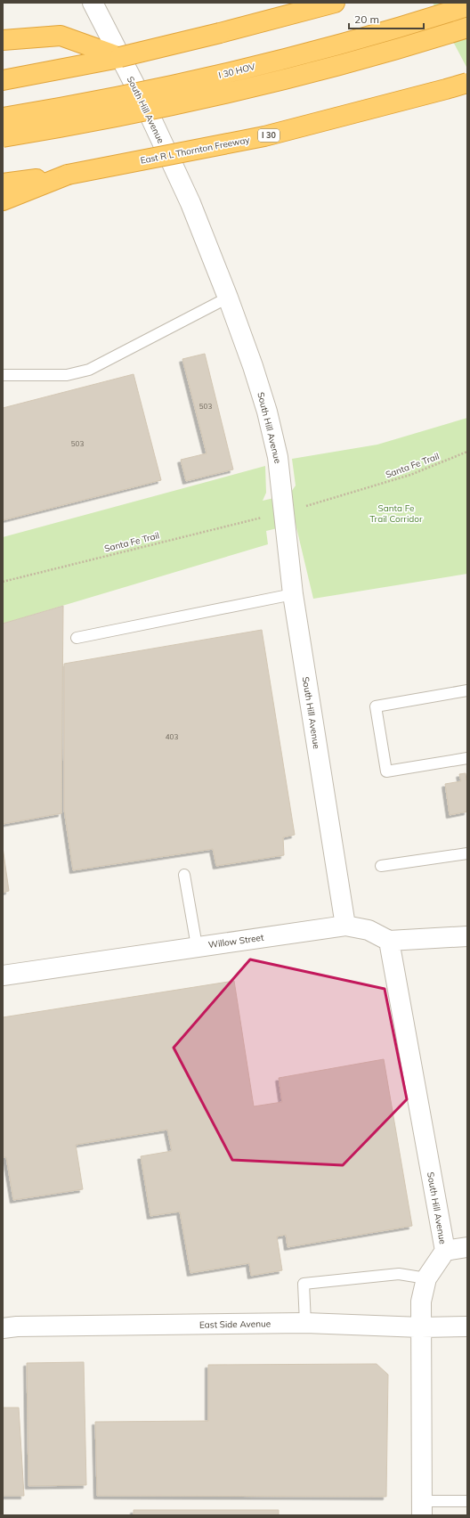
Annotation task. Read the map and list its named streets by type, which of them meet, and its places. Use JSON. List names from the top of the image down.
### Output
{
  "streets": {
    "highway": ["I 30 HOV", "I 30", "East R L Thornton Freeway"],
    "street": ["South Hill Avenue", "Willow Street", "East Side Avenue"],
    "path": ["Santa Fe Trail"]
  },
  "crossings": [
    ["South Hill Avenue", "Willow Street"],
    ["South Hill Avenue", "East Side Avenue"]
  ],
  "parks": ["Santa Fe Trail Corridor"],
  "house_numbers": ["503", "503", "403"],
  "scale_bar": "20 m"
}
